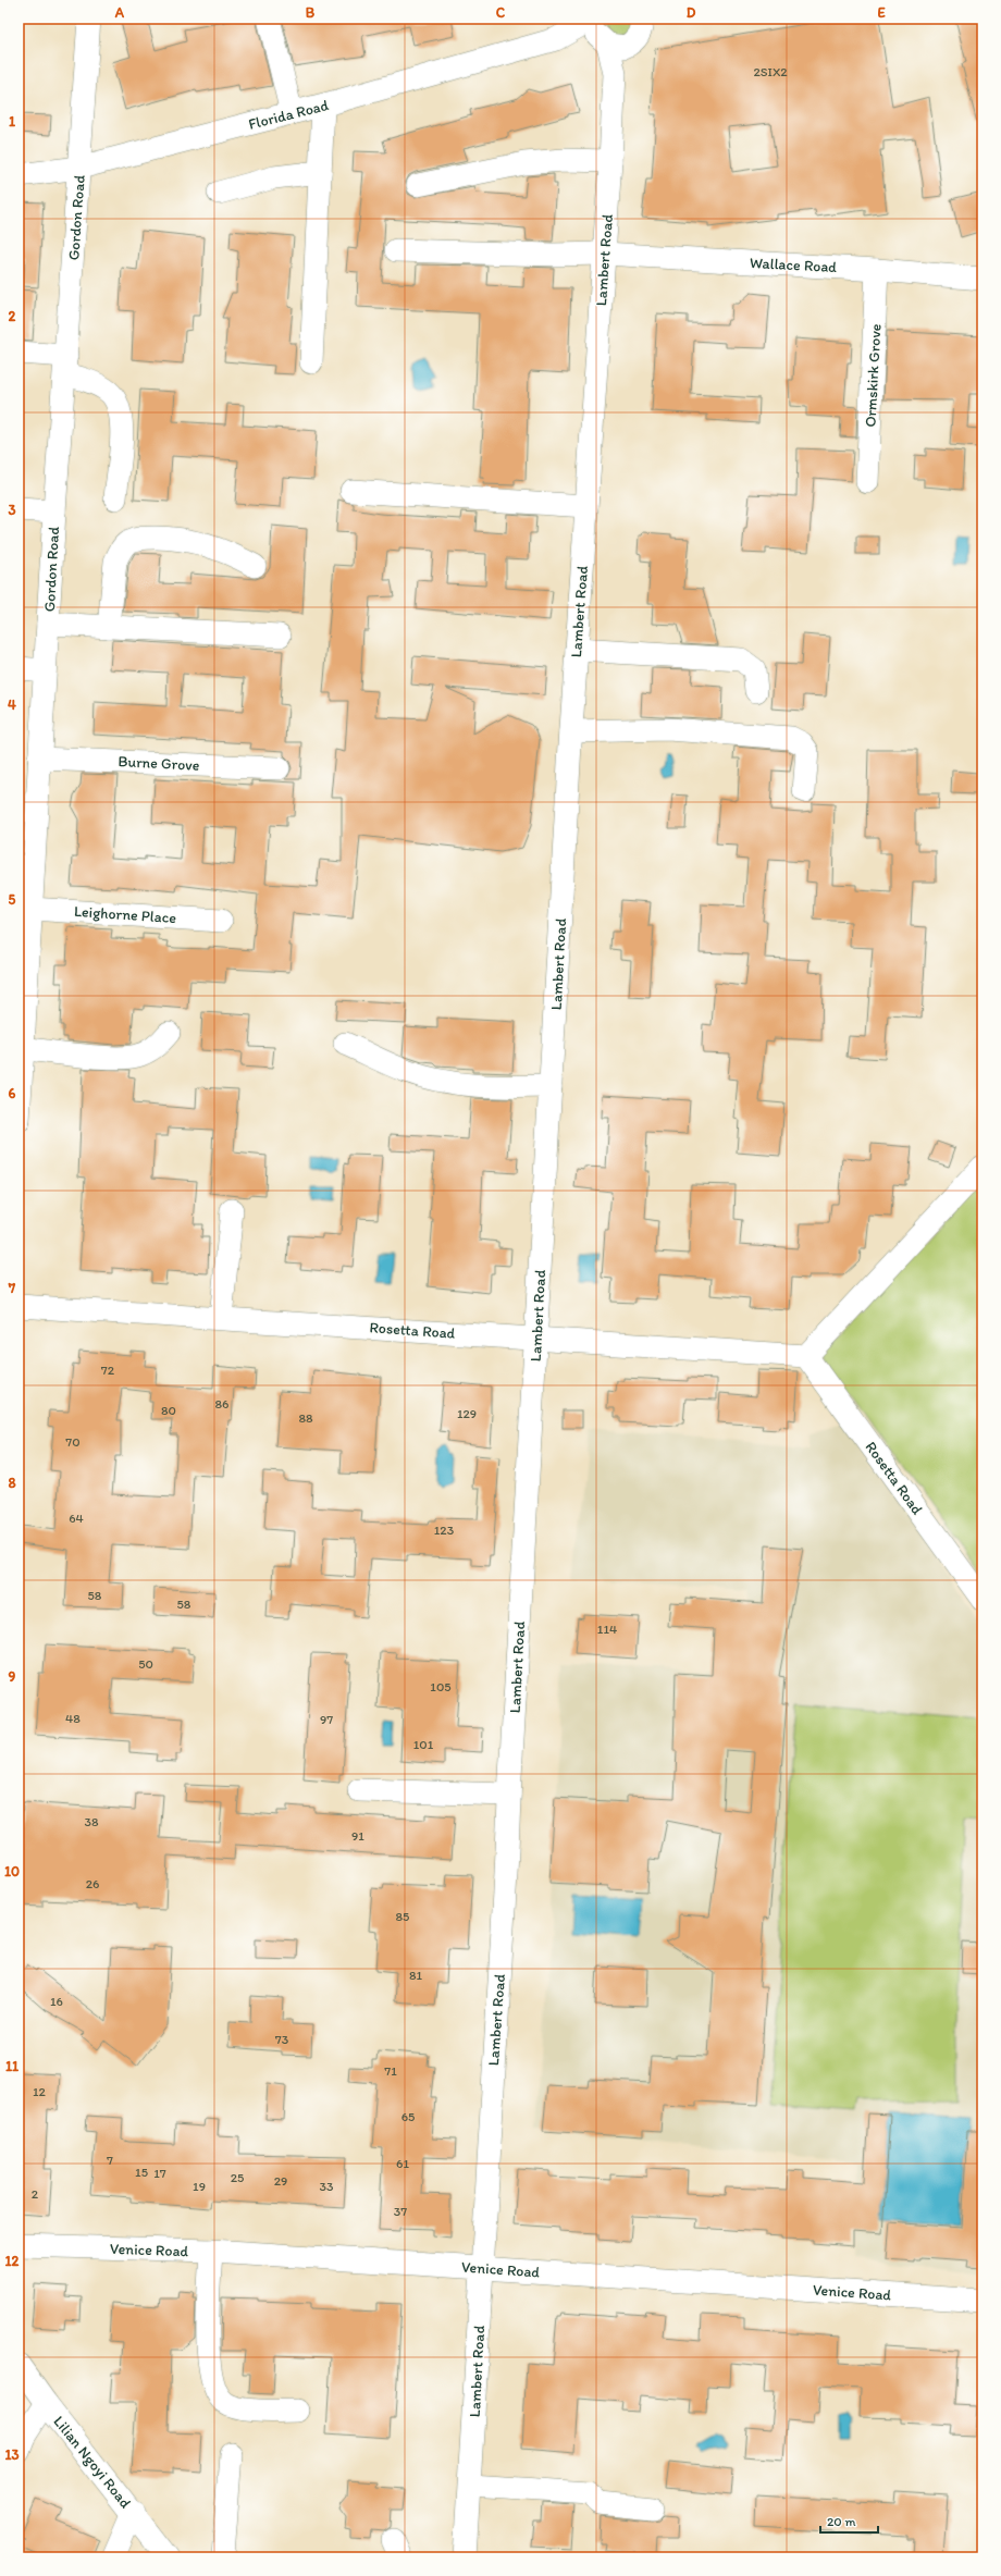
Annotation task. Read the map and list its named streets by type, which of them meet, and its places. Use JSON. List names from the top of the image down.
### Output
{
  "streets": {
    "street": [
      "Florida Road",
      "Gordon Road",
      "Lambert Road",
      "Wallace Road",
      "Ormskirk Grove",
      "Burne Grove",
      "Leighorne Place",
      "Rosetta Road",
      "Venice Road",
      "Lilian Ngoyi Road"
    ]
  },
  "crossings": [
    ["Florida Road", "Gordon Road"],
    ["Florida Road", "Lambert Road"],
    ["Gordon Road", "Burne Grove"],
    ["Gordon Road", "Leighorne Place"],
    ["Lambert Road", "Wallace Road"],
    ["Lambert Road", "Rosetta Road"],
    ["Lambert Road", "Venice Road"],
    ["Wallace Road", "Ormskirk Grove"]
  ],
  "house_numbers": [
    "2SIX2",
    "72",
    "86",
    "80",
    "129",
    "88",
    "70",
    "64",
    "123",
    "58",
    "58",
    "114",
    "50",
    "105",
    "48",
    "97",
    "101",
    "38",
    "91",
    "26",
    "85",
    "81",
    "16",
    "73",
    "71",
    "12",
    "65",
    "7",
    "61",
    "15",
    "17",
    "25",
    "29",
    "19",
    "33",
    "2",
    "37"
  ],
  "scale_bar": "20 m",
  "grid": {
    "columns": [
      "A",
      "B",
      "C",
      "D",
      "E"
    ],
    "rows": [
      "1",
      "2",
      "3",
      "4",
      "5",
      "6",
      "7",
      "8",
      "9",
      "10",
      "11",
      "12",
      "13"
    ]
  }
}
